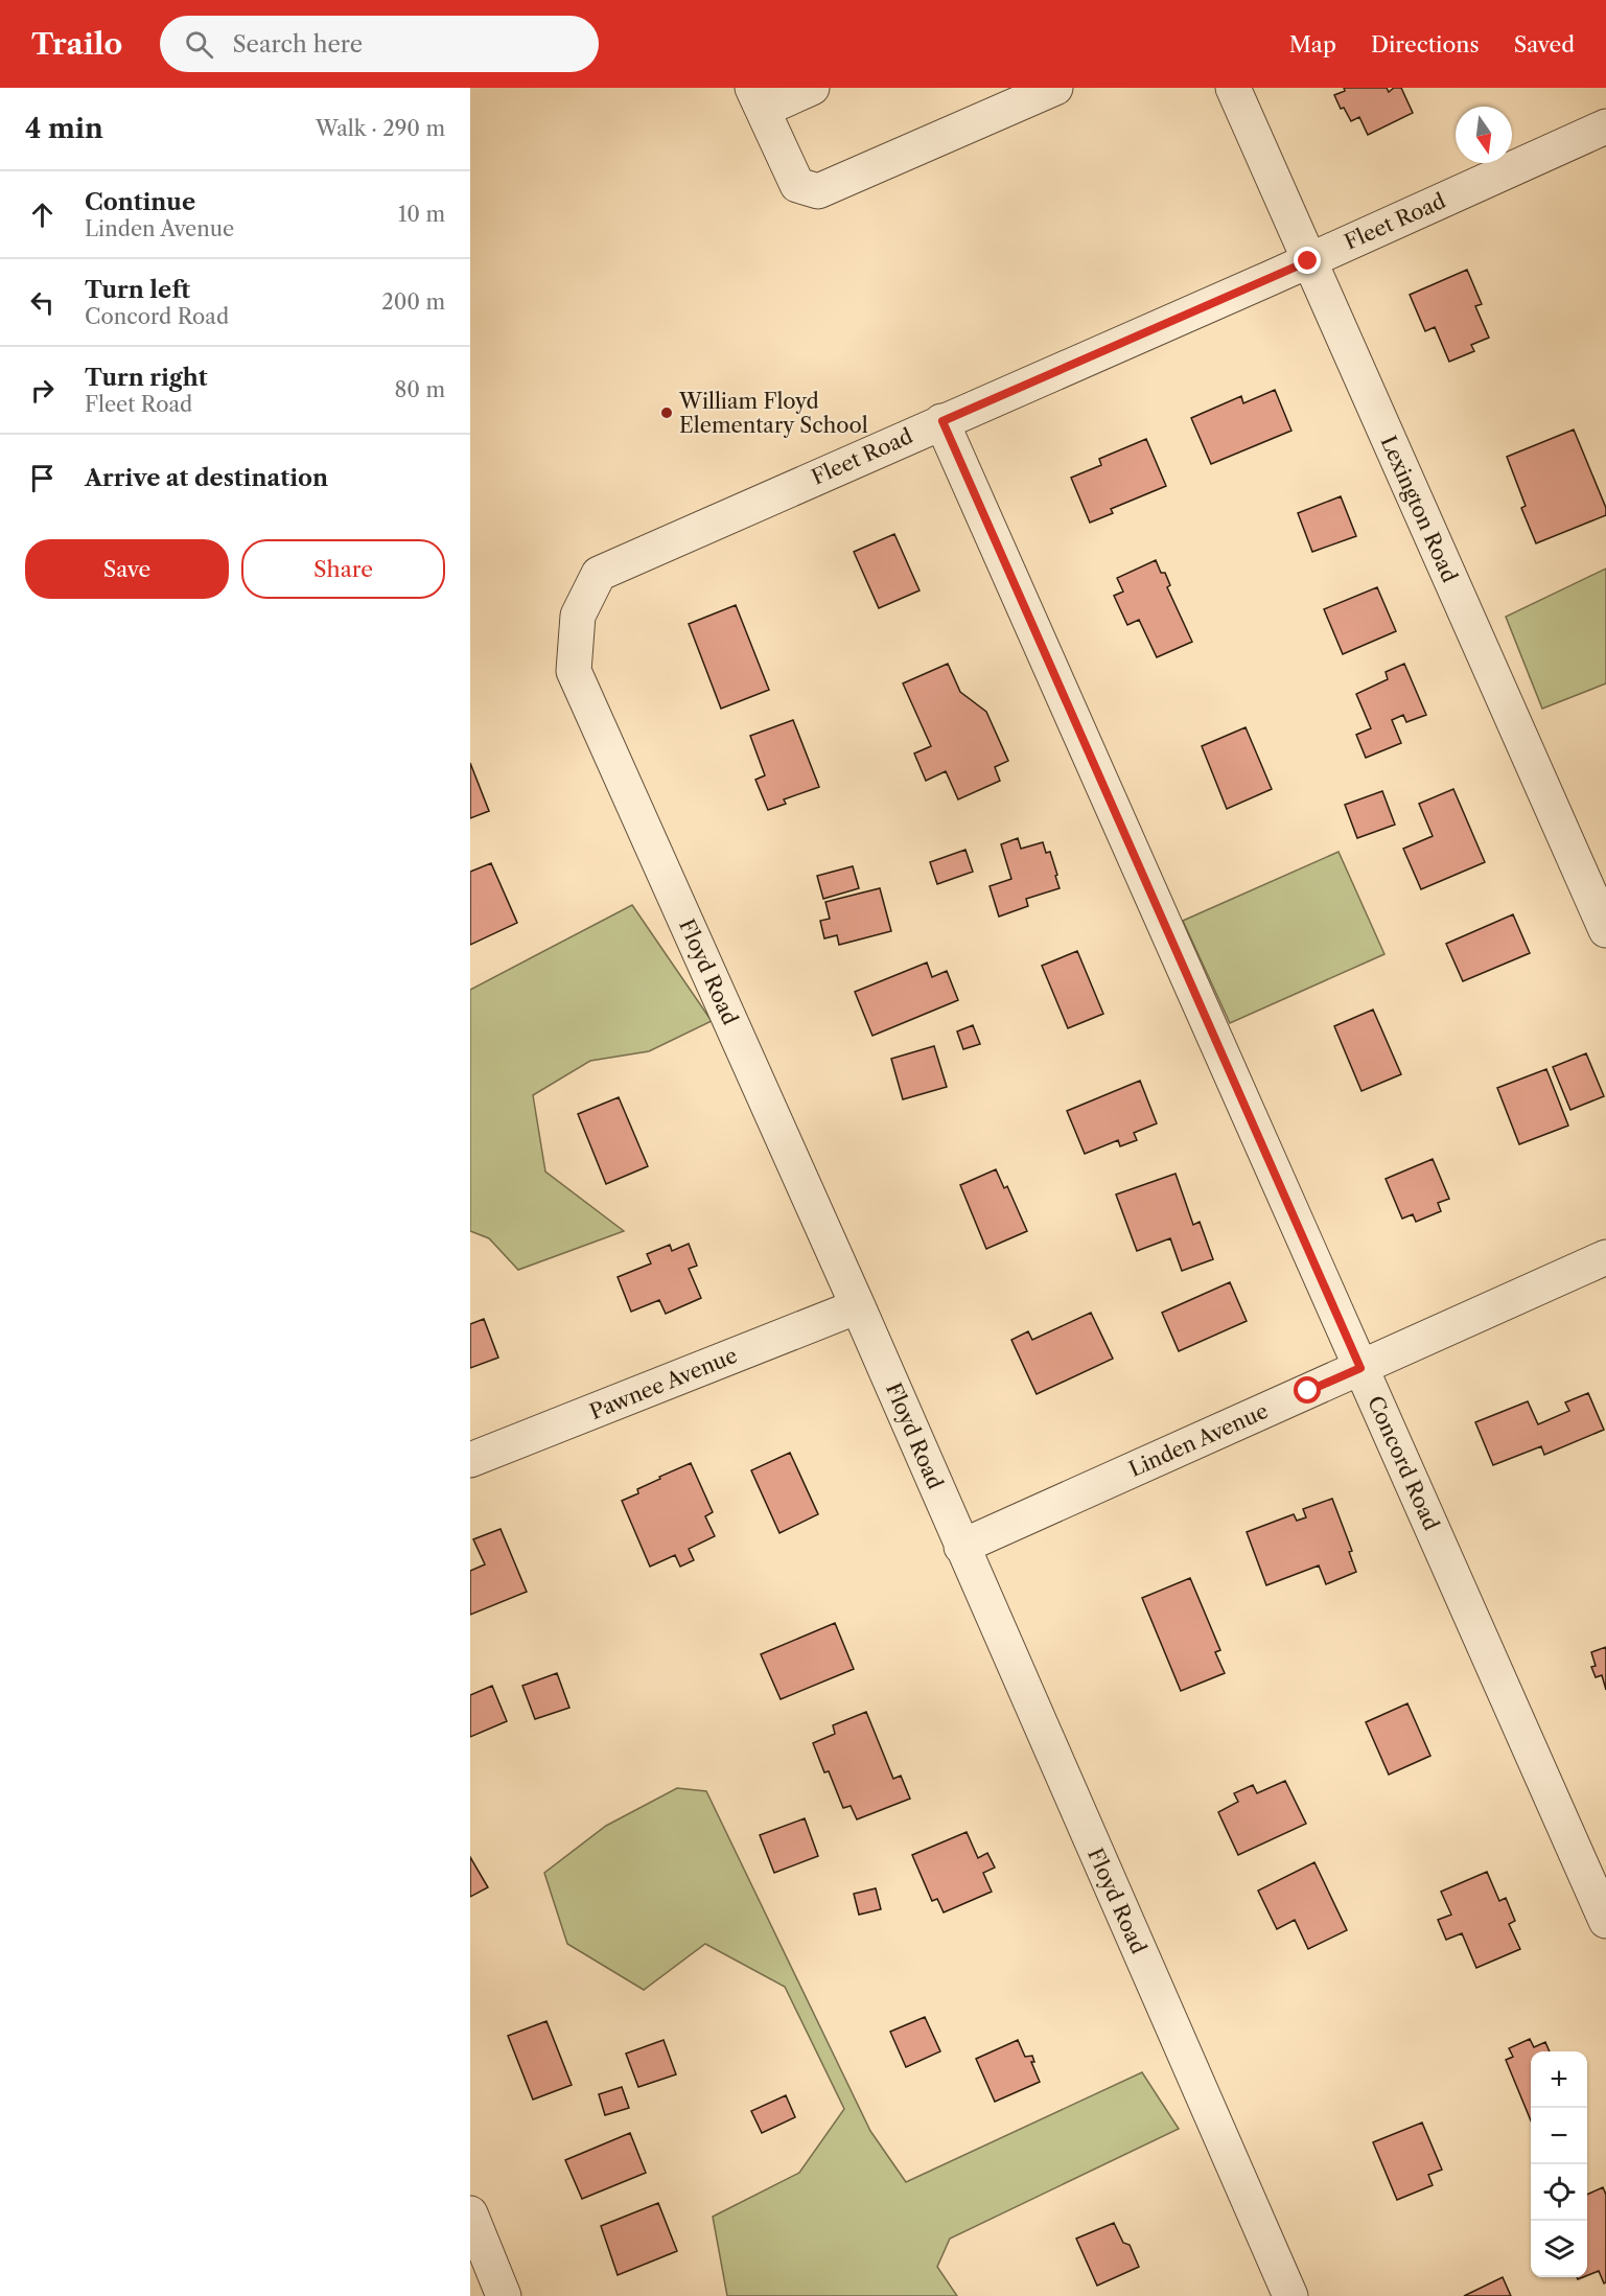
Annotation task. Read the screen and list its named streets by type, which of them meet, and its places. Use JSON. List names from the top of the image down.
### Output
{
  "streets": {
    "street": [
      "Fleet Road",
      "Lexington Road",
      "Floyd Road",
      "Pawnee Avenue",
      "Linden Avenue",
      "Concord Road"
    ]
  },
  "crossings": [
    ["Fleet Road", "Lexington Road"],
    ["Fleet Road", "Floyd Road"],
    ["Fleet Road", "Concord Road"],
    ["Floyd Road", "Pawnee Avenue"],
    ["Floyd Road", "Linden Avenue"],
    ["Linden Avenue", "Concord Road"]
  ],
  "places": ["William Floyd Elementary School"],
  "north": "bottom",
  "page": {
    "header": "Trailo",
    "search": "Search here",
    "nav": ["Map", "Directions", "Saved"],
    "heading": ["4 min", "Walk · 290 m"],
    "list": [
      ["Continue", "Linden Avenue", "10 m"],
      ["Turn left", "Concord Road", "200 m"],
      ["Turn right", "Fleet Road", "80 m"],
      "Arrive at destination"
    ],
    "buttons": ["Save", "Share"],
    "map_buttons": ["+", "−"]
  }
}
